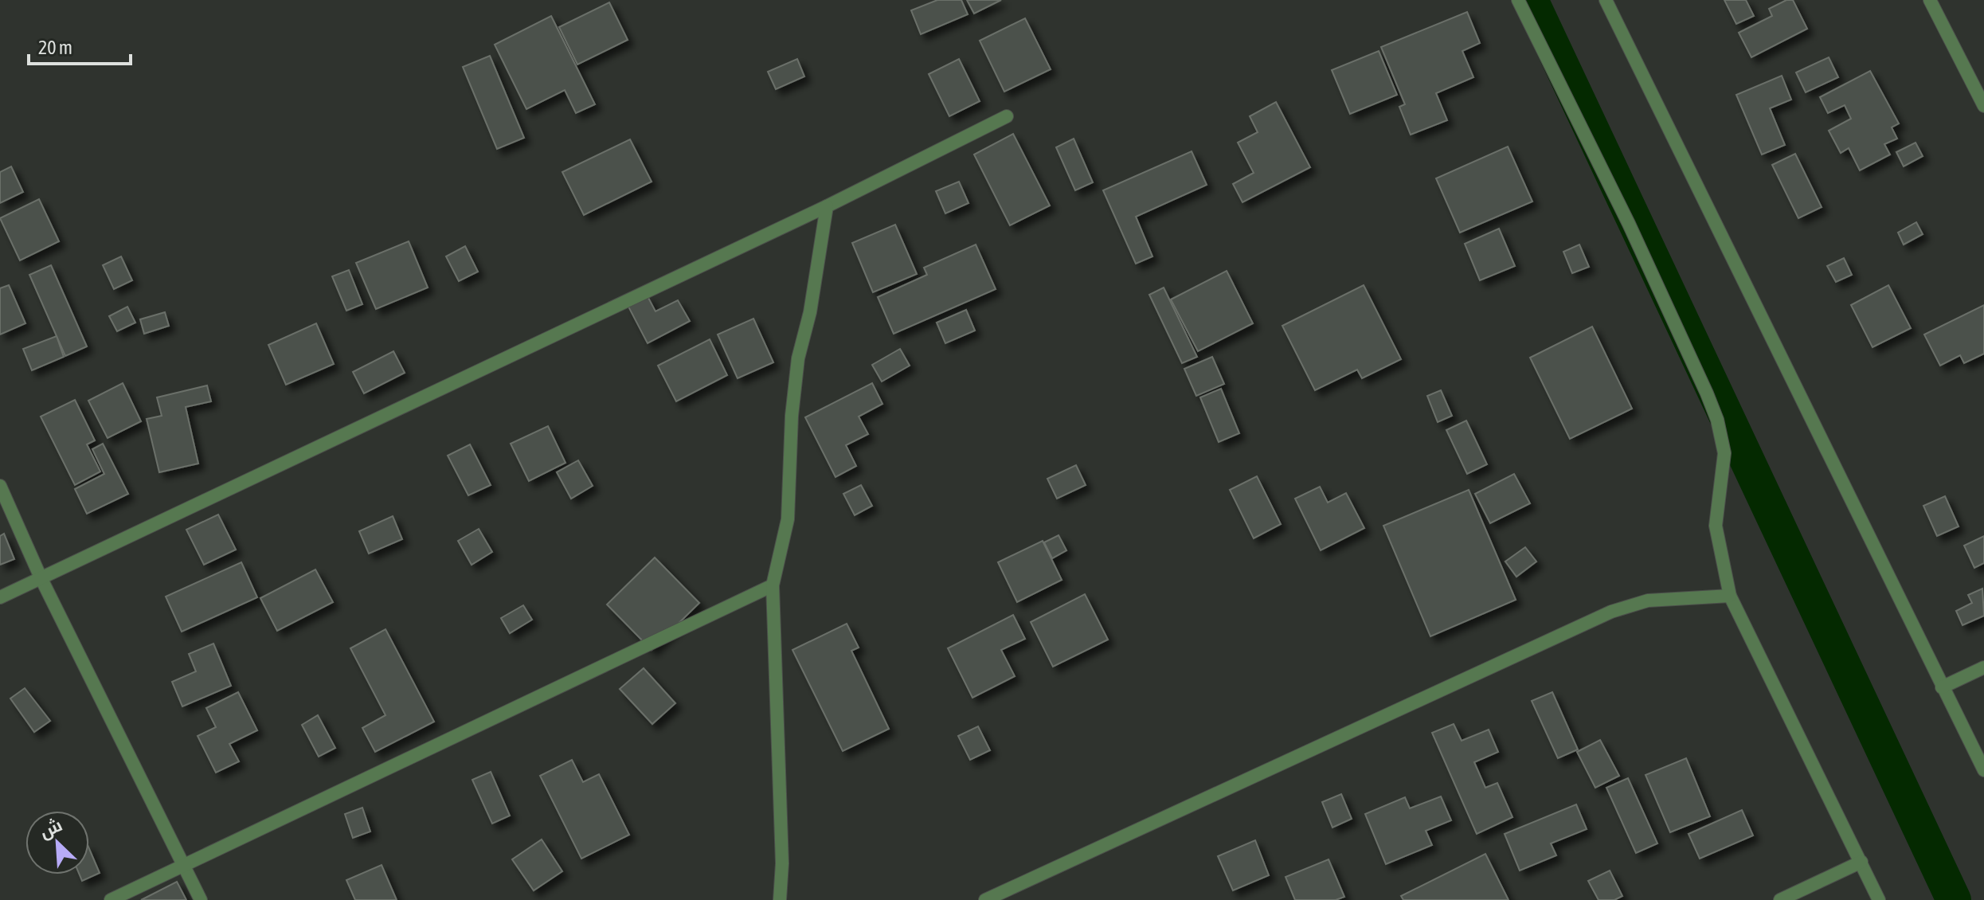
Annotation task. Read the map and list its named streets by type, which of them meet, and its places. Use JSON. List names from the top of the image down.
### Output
{
  "scale_bar": "20 m",
  "north": "top left"
}
